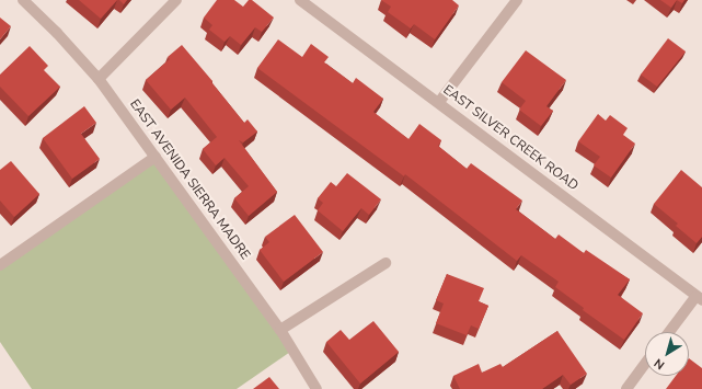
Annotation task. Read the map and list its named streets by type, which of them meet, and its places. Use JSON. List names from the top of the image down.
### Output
{
  "streets": {
    "street": ["EAST SILVER CREEK ROAD", "EAST AVENIDA SIERRA MADRE"]
  },
  "north": "bottom left"
}
